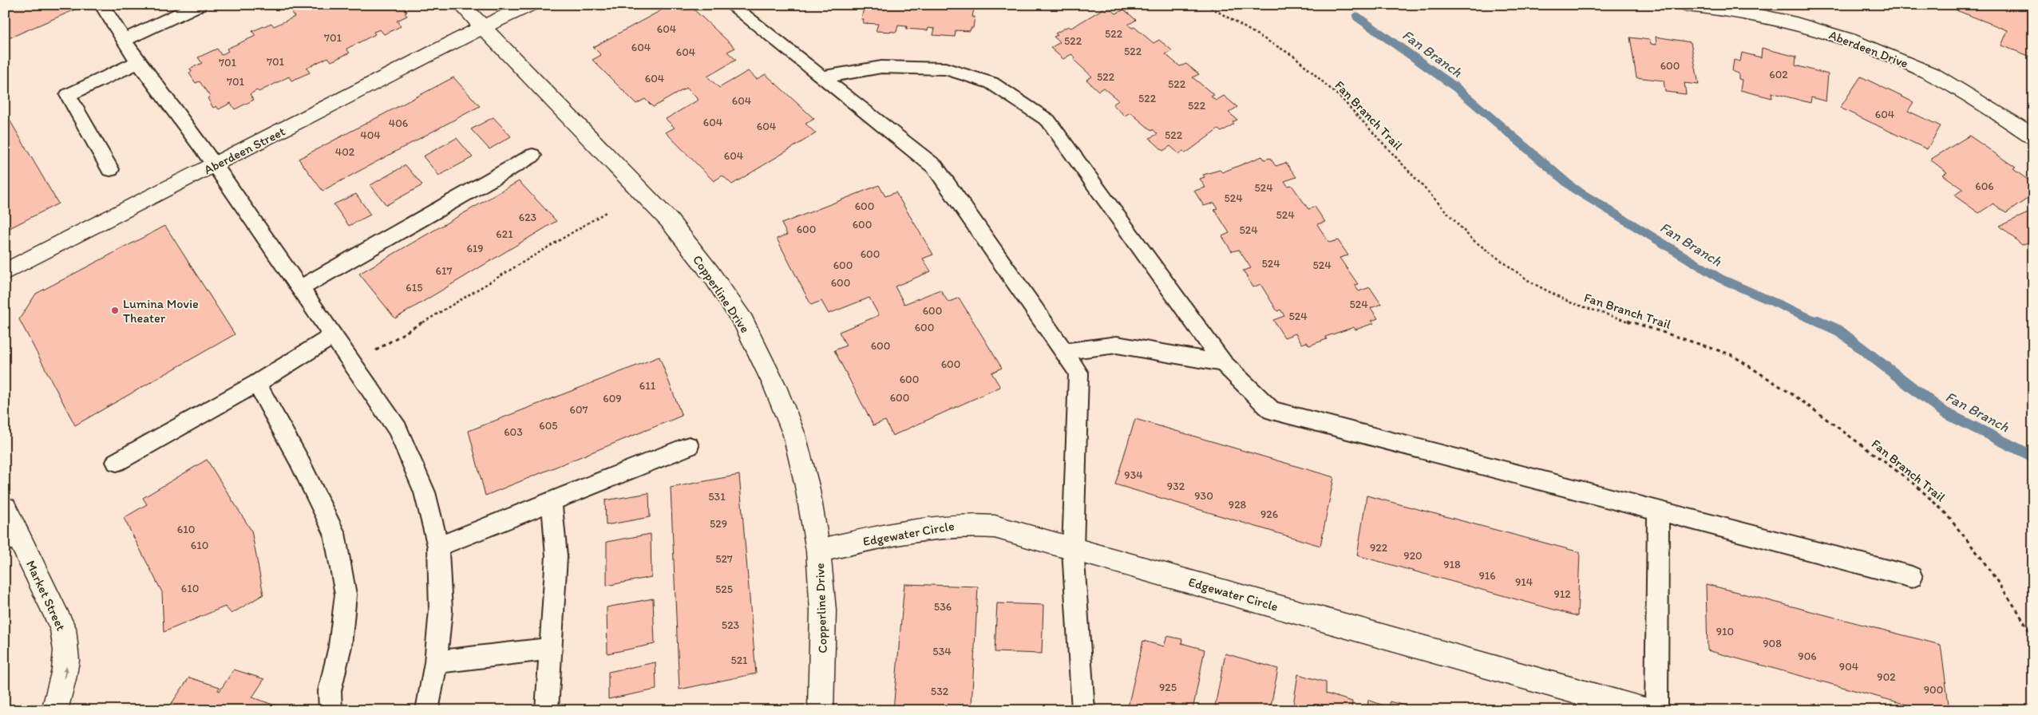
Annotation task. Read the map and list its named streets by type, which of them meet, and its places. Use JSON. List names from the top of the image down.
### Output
{
  "streets": {
    "street": [
      "Aberdeen Drive",
      "Aberdeen Street",
      "Copperline Drive",
      "Edgewater Circle",
      "Market Street"
    ],
    "path": ["Fan Branch Trail"]
  },
  "crossings": [
    ["Aberdeen Street", "Copperline Drive"],
    ["Copperline Drive", "Edgewater Circle"]
  ],
  "one_way": ["Market Street"],
  "water": ["Fan Branch"],
  "places": ["Lumina Movie Theater"],
  "house_numbers": [
    "604",
    "522",
    "701",
    "522",
    "604",
    "522",
    "604",
    "701",
    "701",
    "600",
    "602",
    "522",
    "604",
    "701",
    "522",
    "522",
    "604",
    "522",
    "604",
    "604",
    "406",
    "604",
    "404",
    "522",
    "402",
    "604",
    "606",
    "524",
    "524",
    "600",
    "524",
    "623",
    "600",
    "600",
    "524",
    "621",
    "619",
    "600",
    "524",
    "600",
    "524",
    "617",
    "600",
    "615",
    "524",
    "600",
    "524",
    "600",
    "600",
    "600",
    "600",
    "611",
    "600",
    "609",
    "607",
    "605",
    "603",
    "934",
    "932",
    "930",
    "531",
    "928",
    "926",
    "529",
    "610",
    "610",
    "922",
    "920",
    "527",
    "918",
    "916",
    "914",
    "610",
    "525",
    "912",
    "536",
    "523",
    "910",
    "908",
    "534",
    "906",
    "521",
    "904",
    "902",
    "925",
    "900",
    "532"
  ]
}
